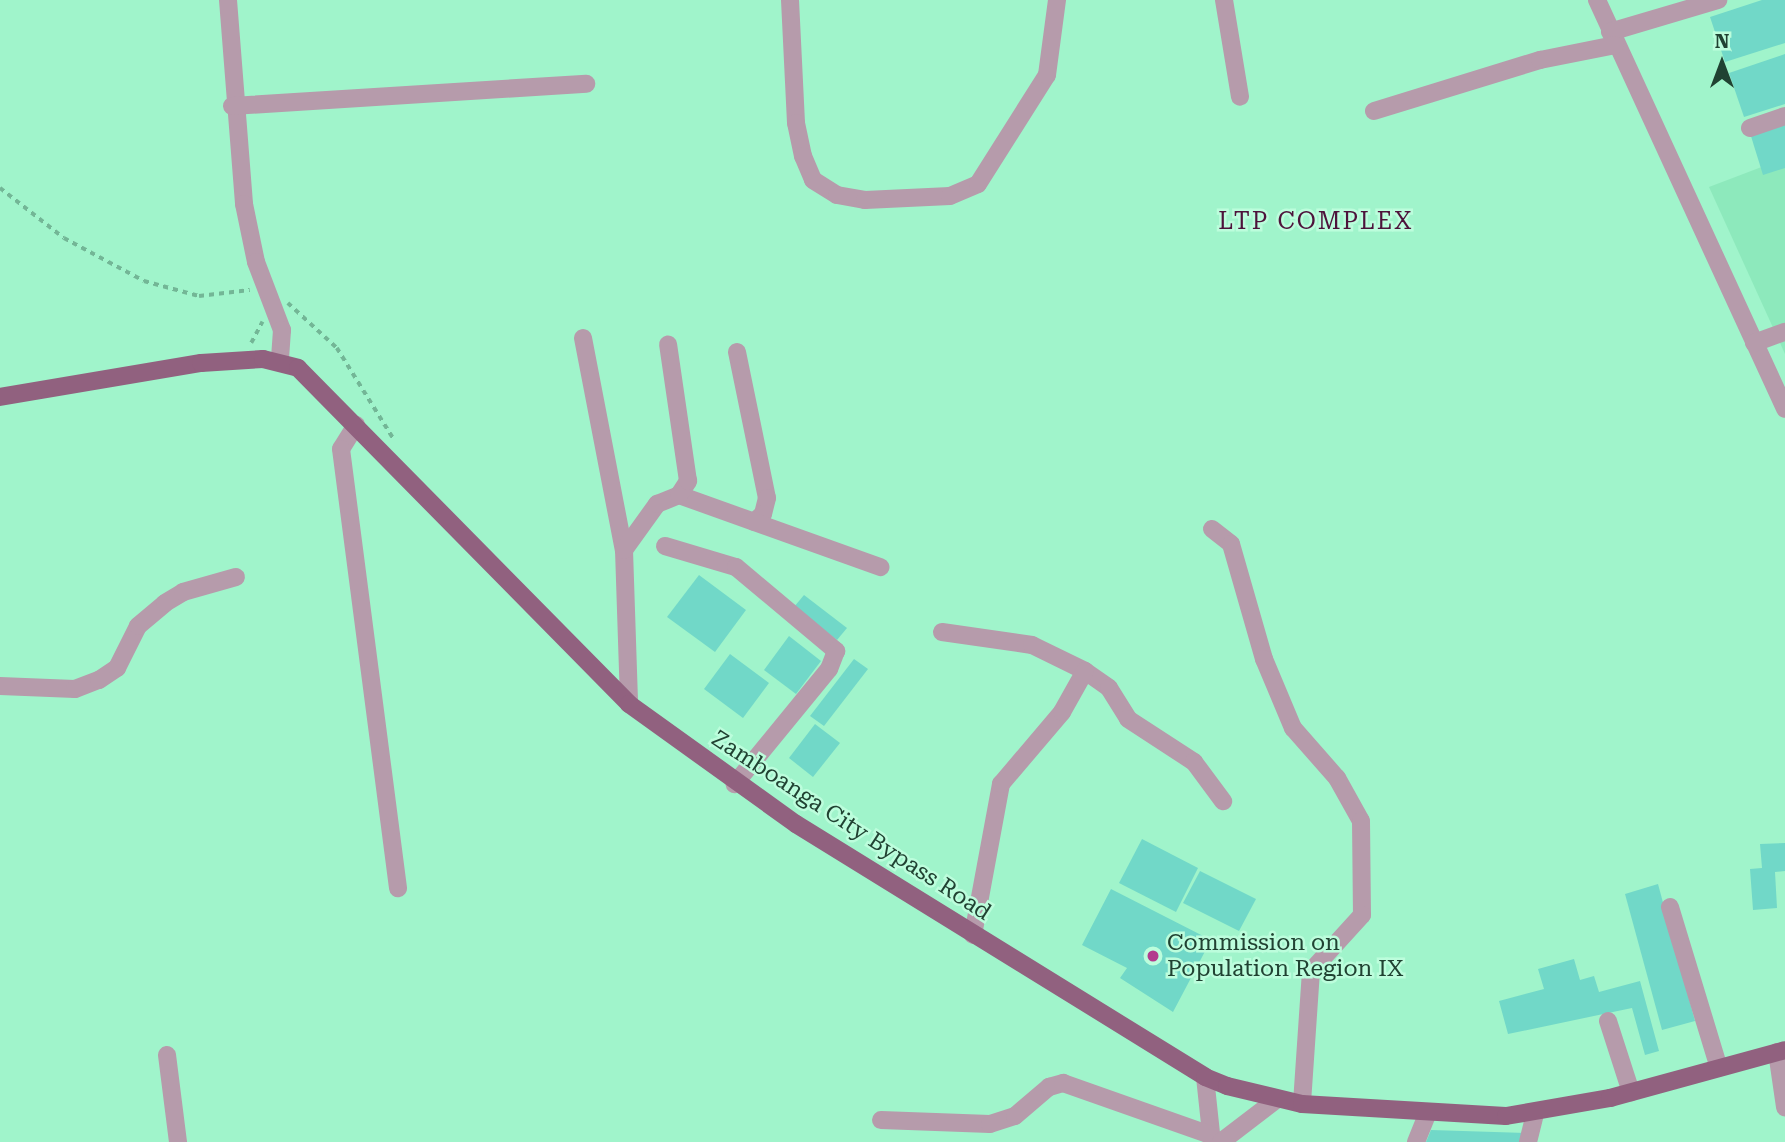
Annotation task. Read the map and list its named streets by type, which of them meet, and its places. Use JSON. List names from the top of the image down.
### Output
{
  "streets": {
    "main road": ["Zamboanga City Bypass Road"]
  },
  "districts": ["LTP COMPLEX"],
  "places": ["Commission on Population Region IX"],
  "north": "top"
}
